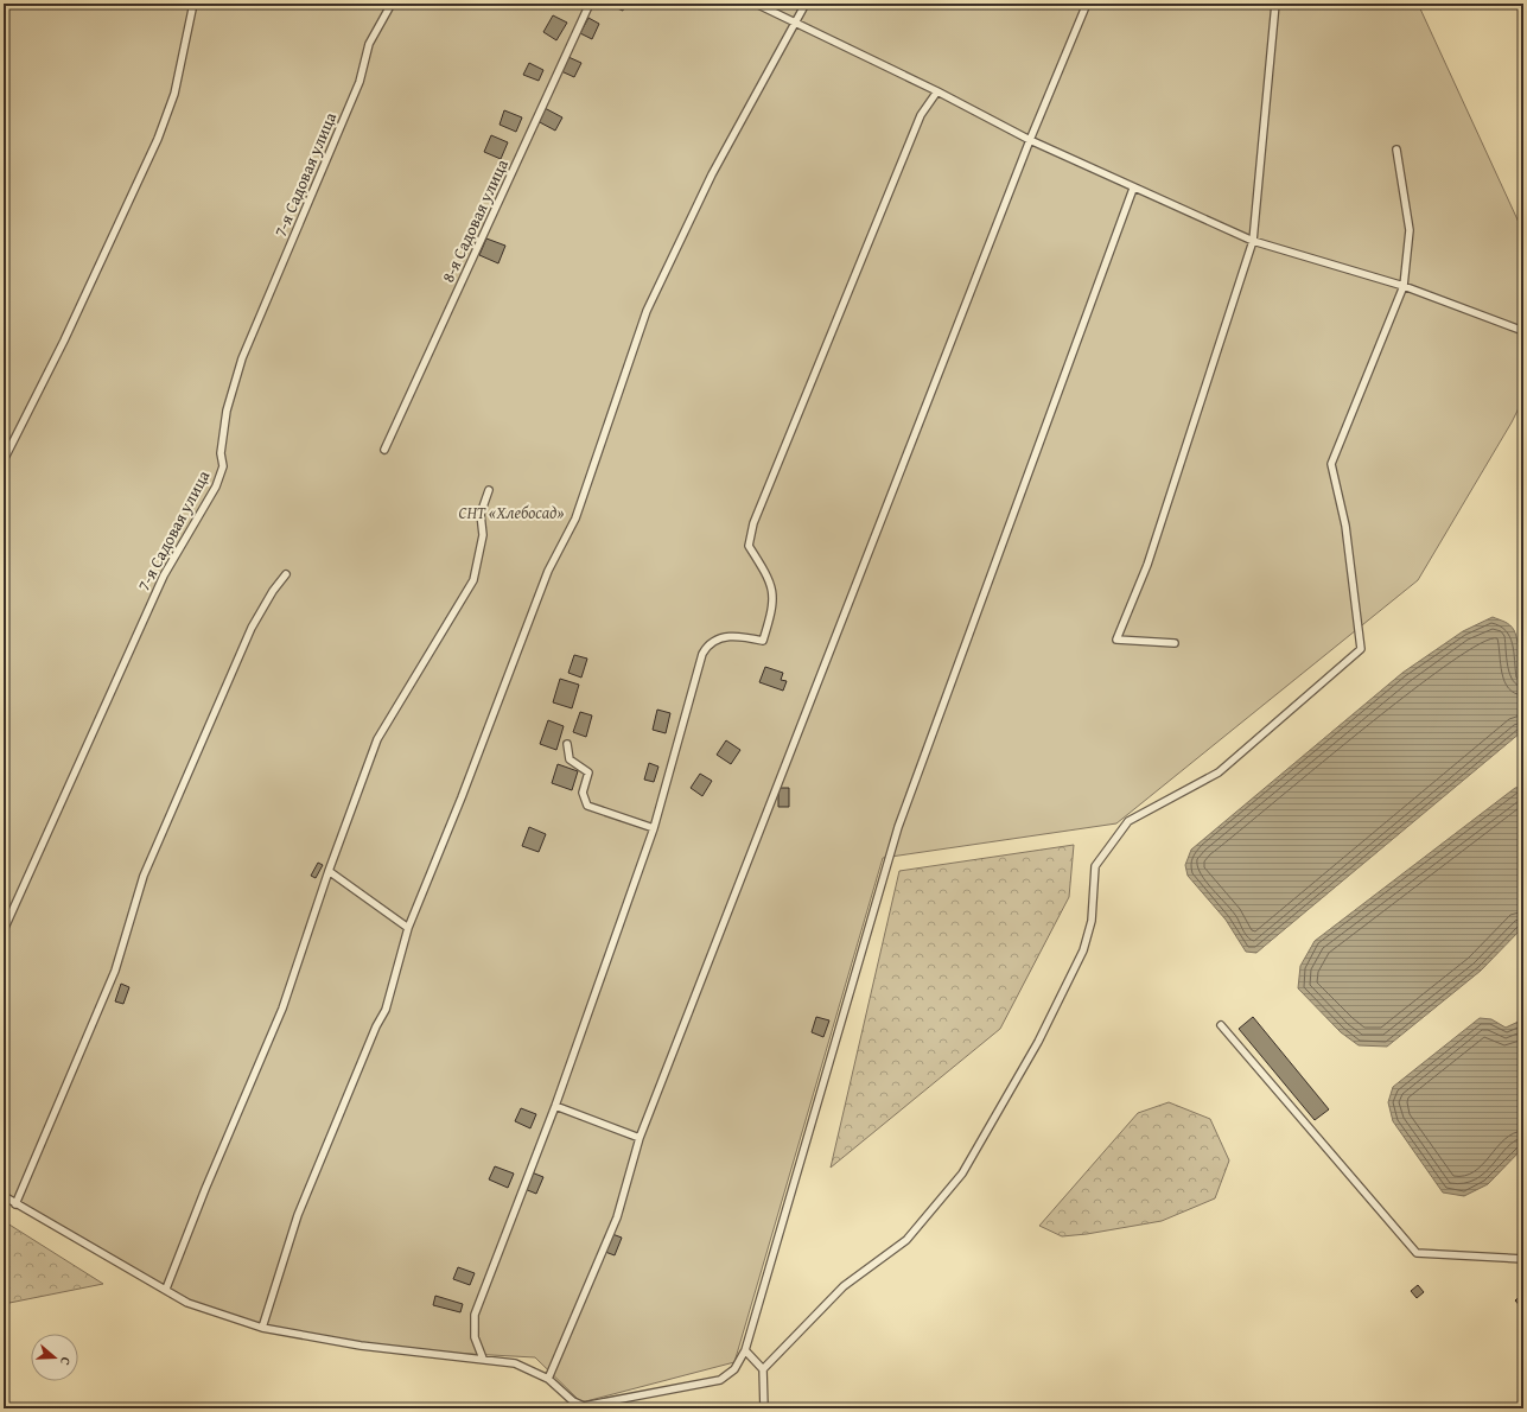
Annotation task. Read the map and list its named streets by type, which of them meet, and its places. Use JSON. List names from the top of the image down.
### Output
{
  "streets": {
    "lane": ["7-я Садовая улица", "8-я Садовая улица"]
  },
  "parks": ["СНТ «Хлебосад»"],
  "north": "right"
}
